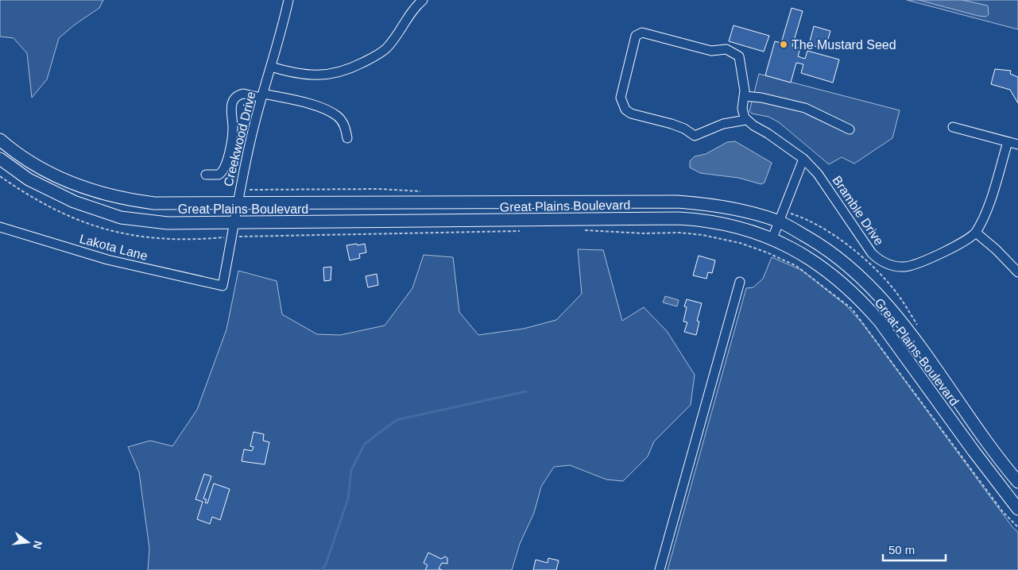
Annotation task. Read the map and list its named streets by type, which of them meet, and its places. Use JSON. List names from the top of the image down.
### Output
{
  "streets": {
    "main road": ["Great Plains Boulevard"],
    "street": ["Creekwood Drive", "Bramble Drive", "Lakota Lane"]
  },
  "crossings": [
    ["Creekwood Drive", "Great Plains Boulevard"],
    ["Creekwood Drive", "Lakota Lane"]
  ],
  "places": ["The Mustard Seed"],
  "scale_bar": "50 m",
  "north": "right"
}
